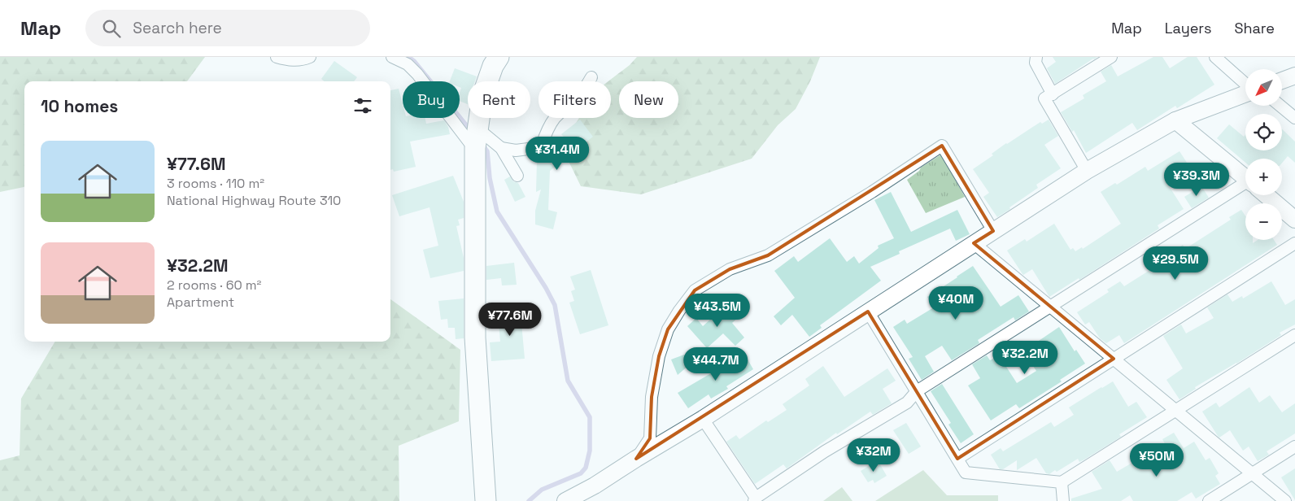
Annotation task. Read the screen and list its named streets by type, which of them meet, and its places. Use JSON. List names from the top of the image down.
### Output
{
  "north": "bottom left",
  "page": {
    "header": "Map",
    "search": "Search here",
    "nav": ["Map", "Layers", "Share"],
    "map_buttons": ["+", "−"],
    "chip": [
      "Buy",
      "Rent",
      "Filters",
      "New"
    ],
    "heading": "10 homes",
    "list": [
      {
        "name": "¥77.6M",
        "note": "3 rooms · 110 m² · National Highway Route 310"
      },
      {
        "name": "¥32.2M",
        "note": "2 rooms · 60 m² · Apartment"
      }
    ],
    "price": [
      "¥31.4M",
      "¥39.3M",
      "¥29.5M",
      "¥40M",
      "¥43.5M",
      "¥77.6M",
      "¥32.2M",
      "¥44.7M",
      "¥32M",
      "¥50M"
    ]
  }
}
